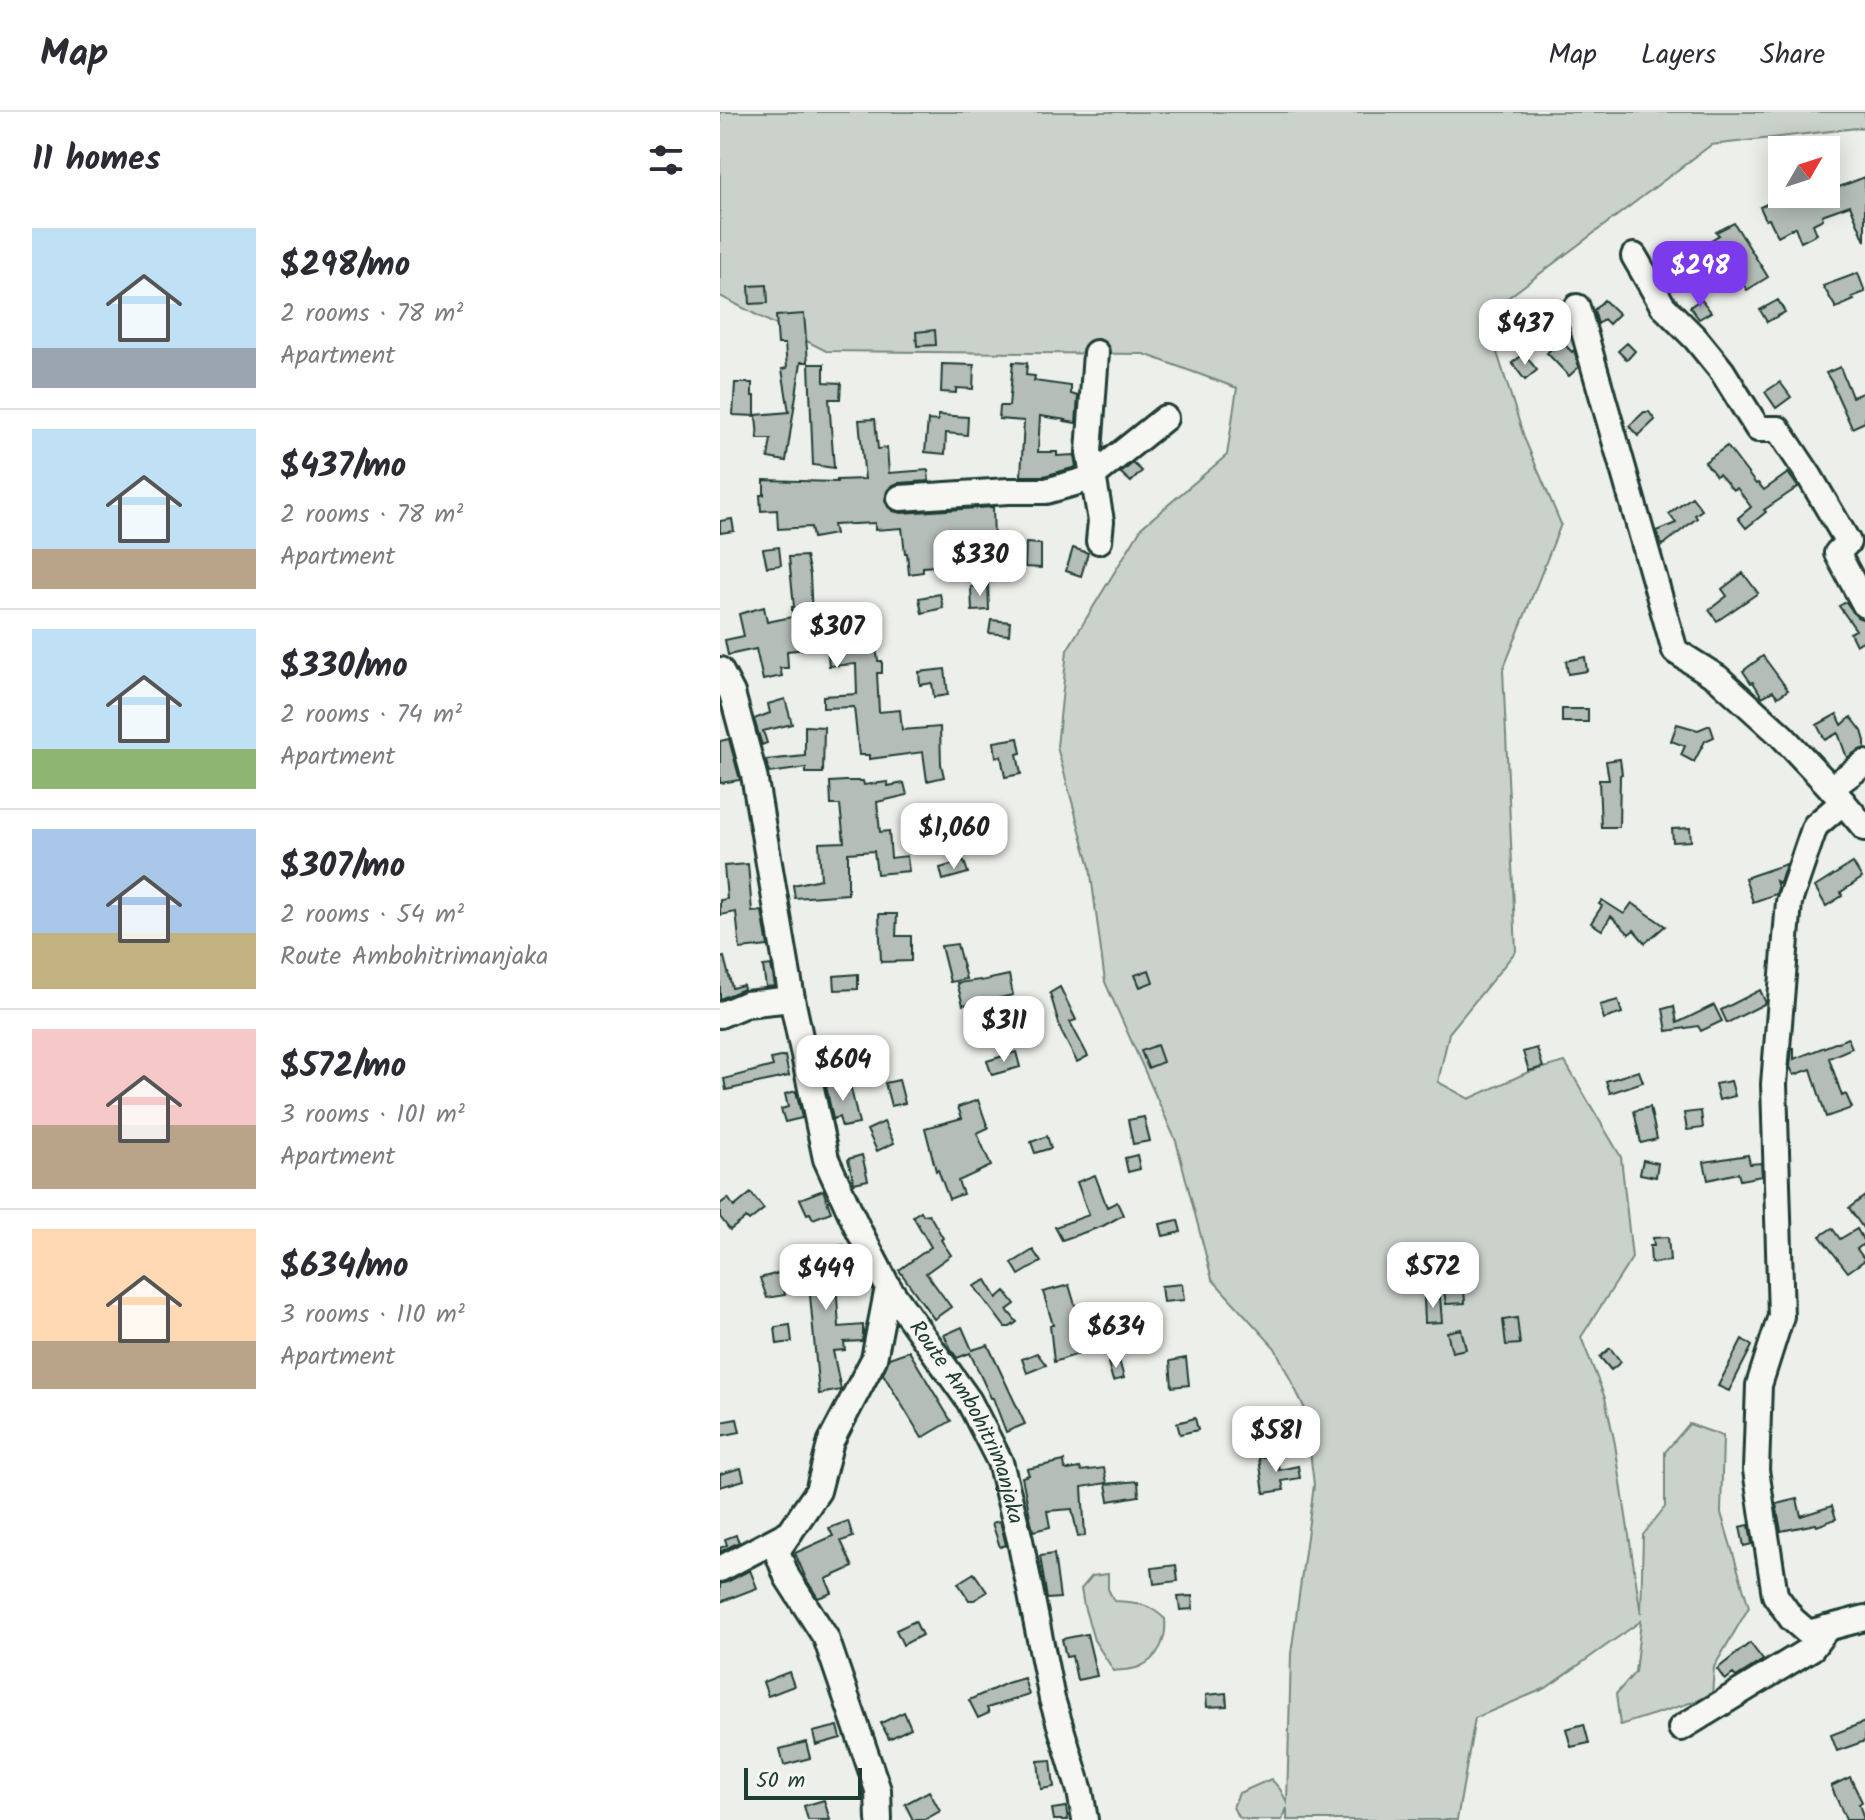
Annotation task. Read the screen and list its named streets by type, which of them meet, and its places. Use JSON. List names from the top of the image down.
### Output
{
  "streets": {
    "street": ["Route Ambohitrimanjaka"]
  },
  "scale_bar": "50 m",
  "north": "top right",
  "page": {
    "header": "Map",
    "nav": ["Map", "Layers", "Share"],
    "heading": "11 homes",
    "list": [
      {
        "name": "$298/mo",
        "note": "2 rooms · 78 m² · Apartment"
      },
      {
        "name": "$437/mo",
        "note": "2 rooms · 78 m² · Apartment"
      },
      {
        "name": "$330/mo",
        "note": "2 rooms · 74 m² · Apartment"
      },
      {
        "name": "$307/mo",
        "note": "2 rooms · 54 m² · Route Ambohitrimanjaka"
      },
      {
        "name": "$572/mo",
        "note": "3 rooms · 101 m² · Apartment"
      },
      {
        "name": "$634/mo",
        "note": "3 rooms · 110 m² · Apartment"
      }
    ],
    "price": [
      "$298",
      "$437",
      "$330",
      "$307",
      "$1,060",
      "$311",
      "$604",
      "$572",
      "$449",
      "$634",
      "$581"
    ],
    "scale": "50 m"
  }
}
